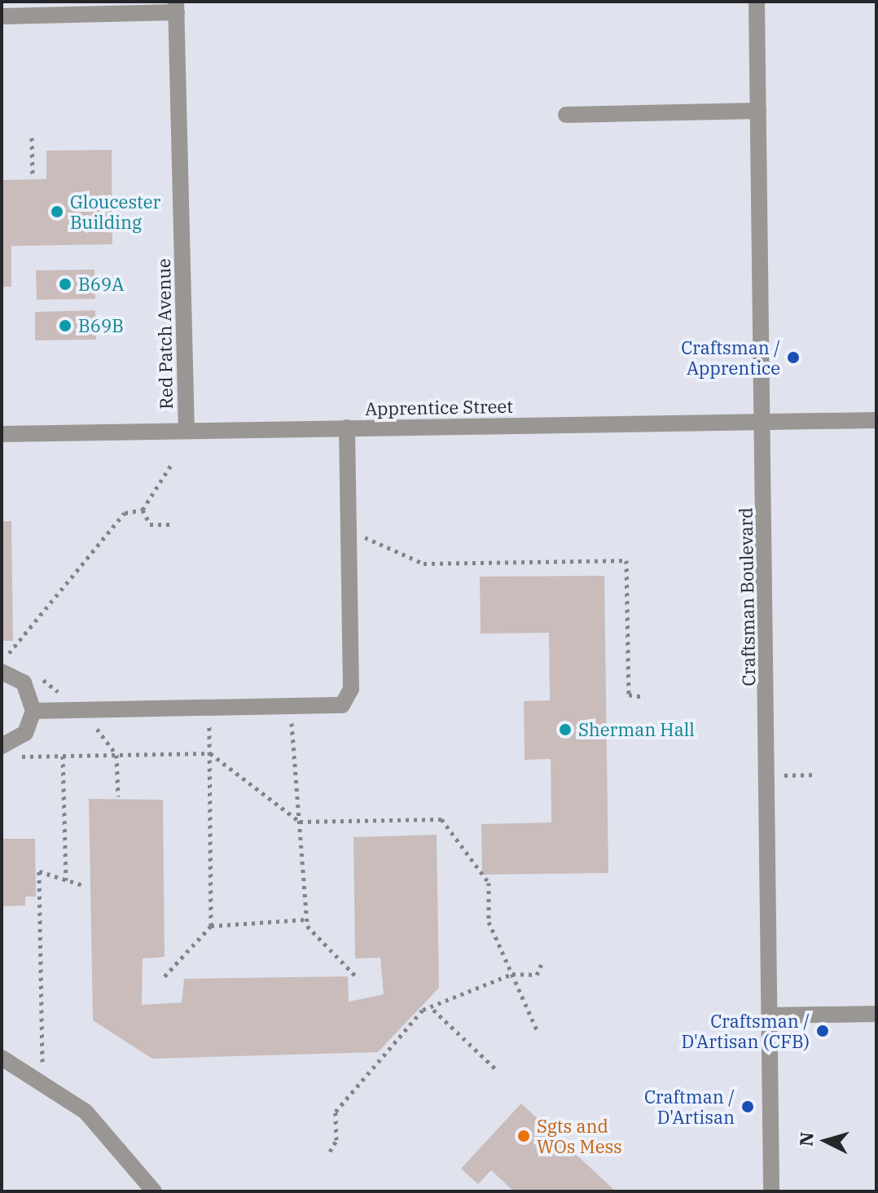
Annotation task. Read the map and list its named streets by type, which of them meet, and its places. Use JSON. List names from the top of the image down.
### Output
{
  "streets": {
    "street": ["Red Patch Avenue", "Apprentice Street", "Craftsman Boulevard"]
  },
  "crossings": [
    ["Red Patch Avenue", "Apprentice Street"],
    ["Apprentice Street", "Craftsman Boulevard"]
  ],
  "places": [
    "Gloucester Building",
    "B69A",
    "B69B",
    "Craftsman / Apprentice",
    "Sherman Hall",
    "Craftsman / D'Artisan (CFB)",
    "Craftman / D'Artisan",
    "Sgts and WOs Mess"
  ],
  "north": "left"
}
